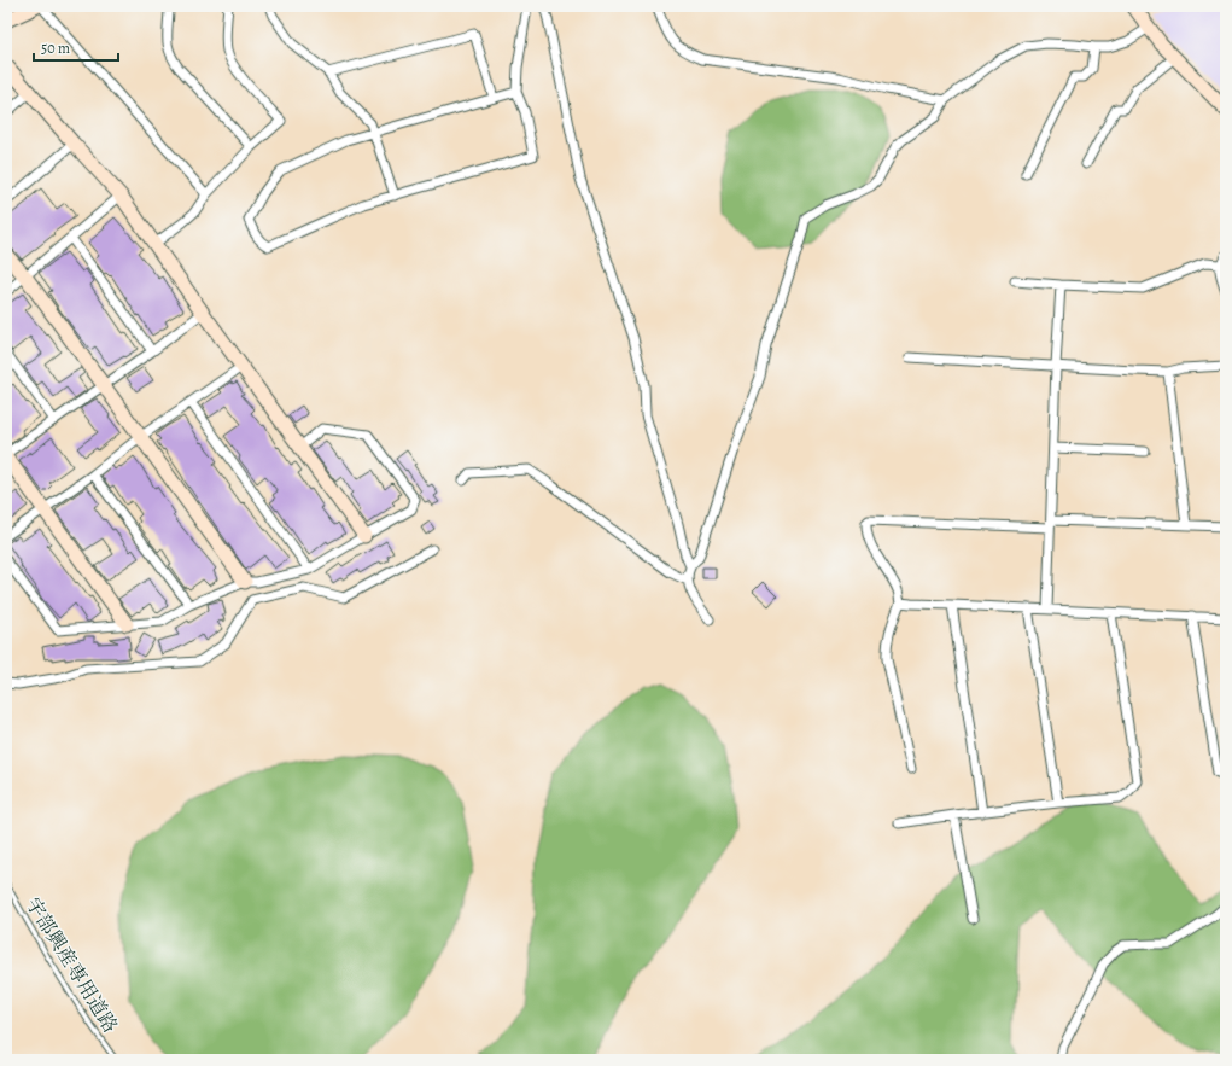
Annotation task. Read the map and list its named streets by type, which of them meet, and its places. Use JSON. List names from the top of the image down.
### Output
{
  "streets": {
    "lane": ["宇部興産専用道路"]
  },
  "scale_bar": "50 m"
}
